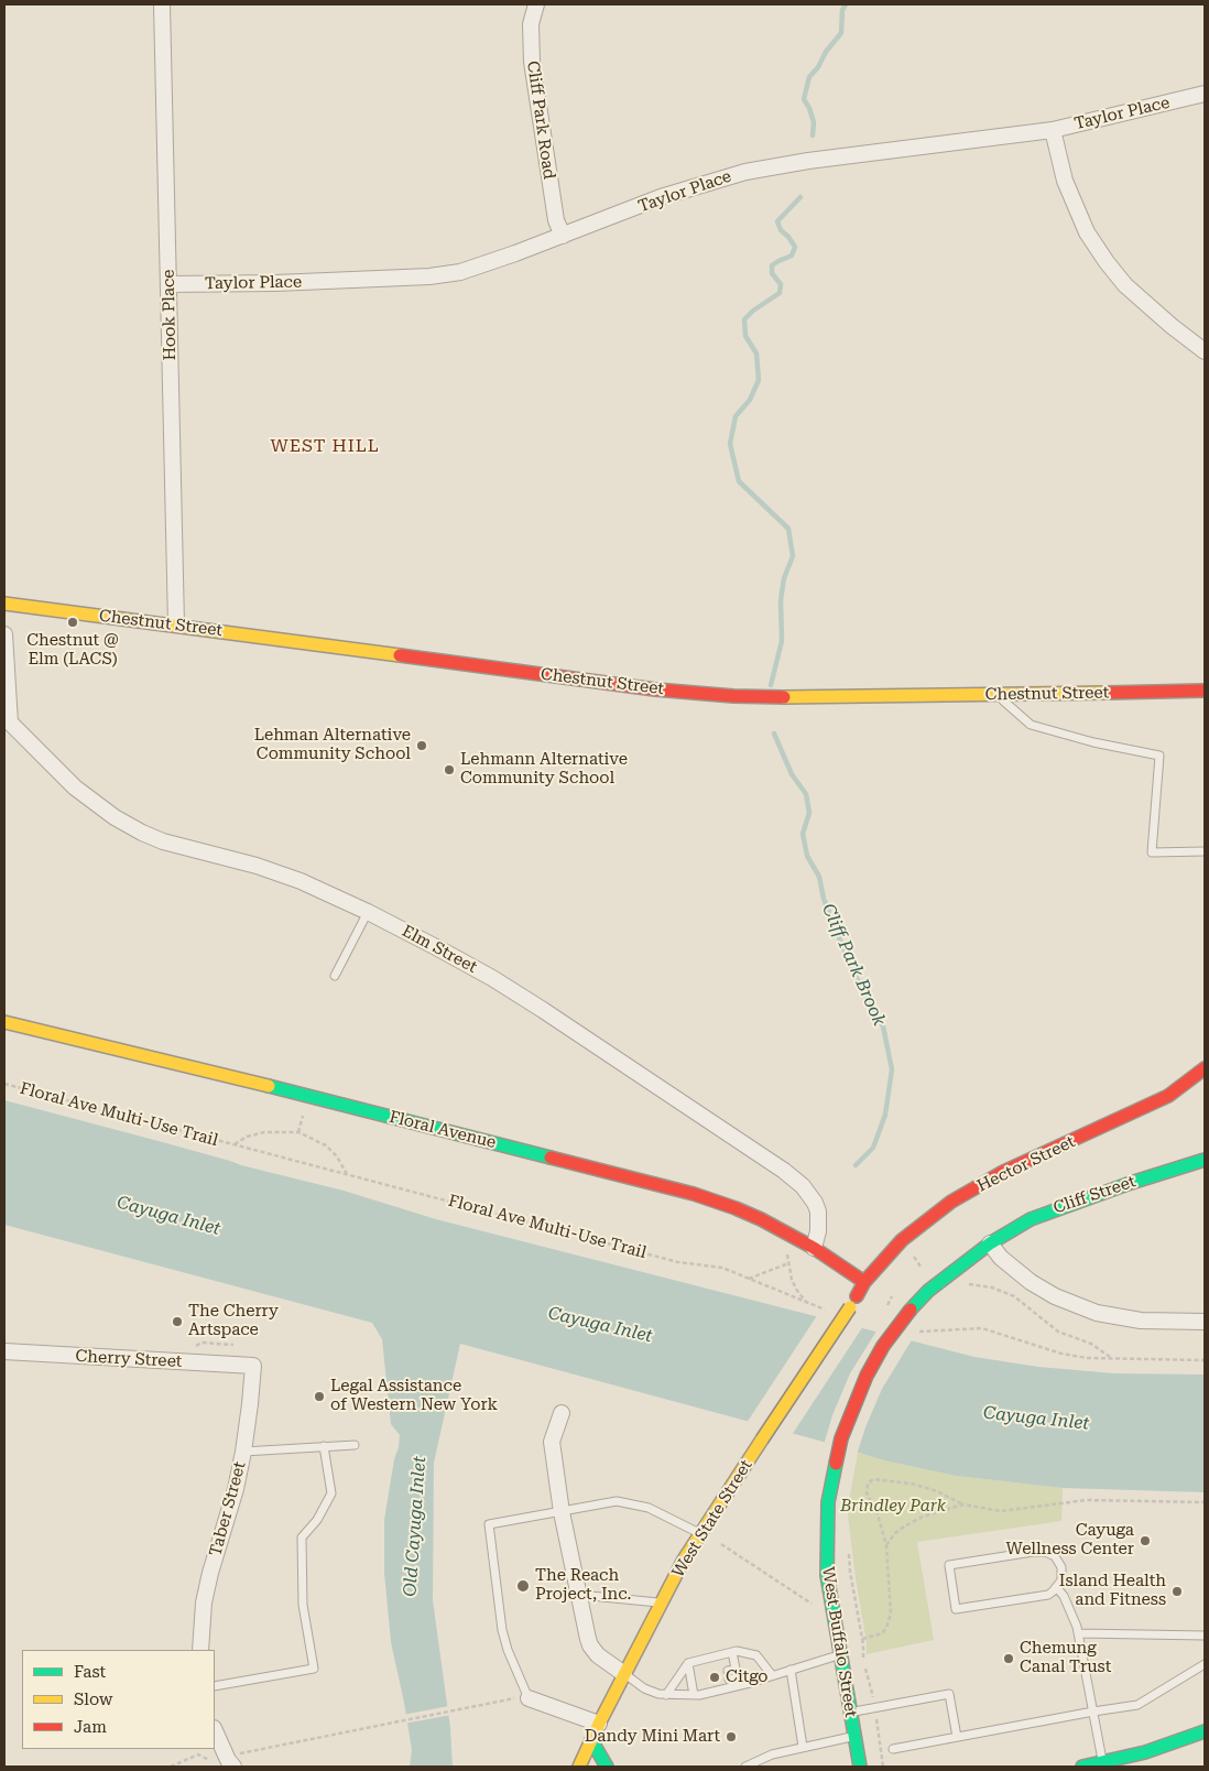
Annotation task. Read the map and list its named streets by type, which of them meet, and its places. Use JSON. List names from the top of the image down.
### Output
{
  "streets": {
    "main road": [
      "Chestnut Street",
      "Floral Avenue",
      "Hector Street",
      "Cliff Street",
      "West State Street",
      "West Buffalo Street"
    ],
    "street": [
      "Taylor Place",
      "Cliff Park Road",
      "Hook Place",
      "Elm Street",
      "Cherry Street",
      "Taber Street"
    ],
    "path": ["Floral Ave Multi-Use Trail"]
  },
  "crossings": [
    ["Taylor Place", "Cliff Park Road"],
    ["Taylor Place", "Hook Place"],
    ["Hook Place", "Chestnut Street"],
    ["Elm Street", "Floral Avenue"],
    ["Floral Avenue", "Hector Street"],
    ["Floral Avenue", "West State Street"],
    ["Hector Street", "West State Street"],
    ["Cliff Street", "West Buffalo Street"],
    ["Cherry Street", "Taber Street"]
  ],
  "districts": ["WEST HILL"],
  "water": ["Cliff Park Brook", "Cayuga Inlet", "Old Cayuga Inlet"],
  "parks": ["Brindley Park"],
  "places": [
    "Chestnut @ Elm (LACS)",
    "Lehman Alternative Community School",
    "Lehmann Alternative Community School",
    "The Cherry Artspace",
    "Legal Assistance of Western New York",
    "Cayuga Wellness Center",
    "The Reach Project, Inc.",
    "Island Health and Fitness",
    "Chemung Canal Trust",
    "Citgo",
    "Dandy Mini Mart"
  ],
  "legend": ["Fast", "Slow", "Jam"]
}
